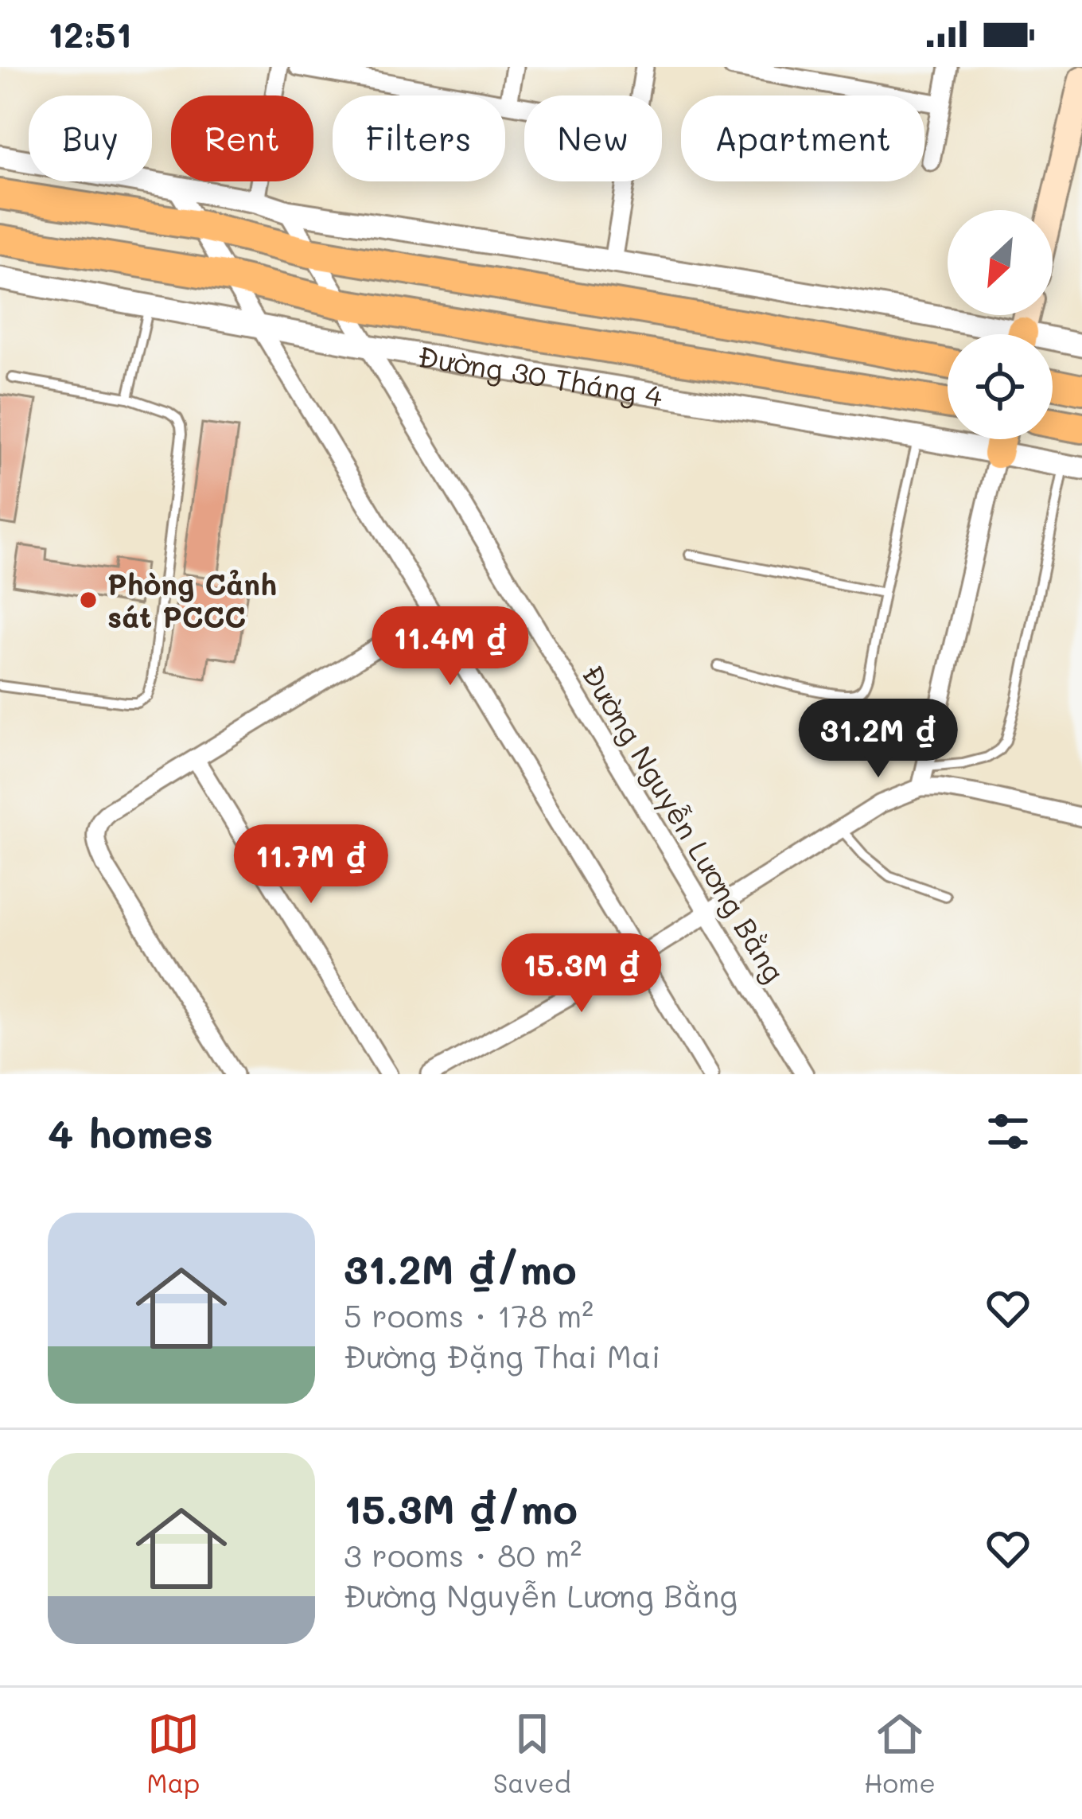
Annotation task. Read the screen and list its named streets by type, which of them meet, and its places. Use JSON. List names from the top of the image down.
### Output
{
  "streets": {
    "highway": ["Đường 30 Tháng 4"],
    "street": ["Đường Nguyễn Lương Bằng"]
  },
  "crossings": [
    ["Đường 30 Tháng 4", "Đường Nguyễn Lương Bằng"]
  ],
  "places": ["Phòng Cảnh sát PCCC"],
  "north": "bottom left",
  "page": {
    "status": "12:51",
    "chip": [
      "Buy",
      "Rent",
      "Filters",
      "New",
      "Apartment"
    ],
    "price": [
      "11.4M ₫",
      "31.2M ₫",
      "11.7M ₫",
      "15.3M ₫"
    ],
    "heading": "4 homes",
    "list": [
      {
        "name": "31.2M ₫/mo",
        "note": "5 rooms · 178 m² · Đường Đặng Thai Mai"
      },
      {
        "name": "15.3M ₫/mo",
        "note": "3 rooms · 80 m² · Đường Nguyễn Lương Bằng"
      }
    ],
    "tabs": ["Map", "Saved", "Home"]
  }
}
